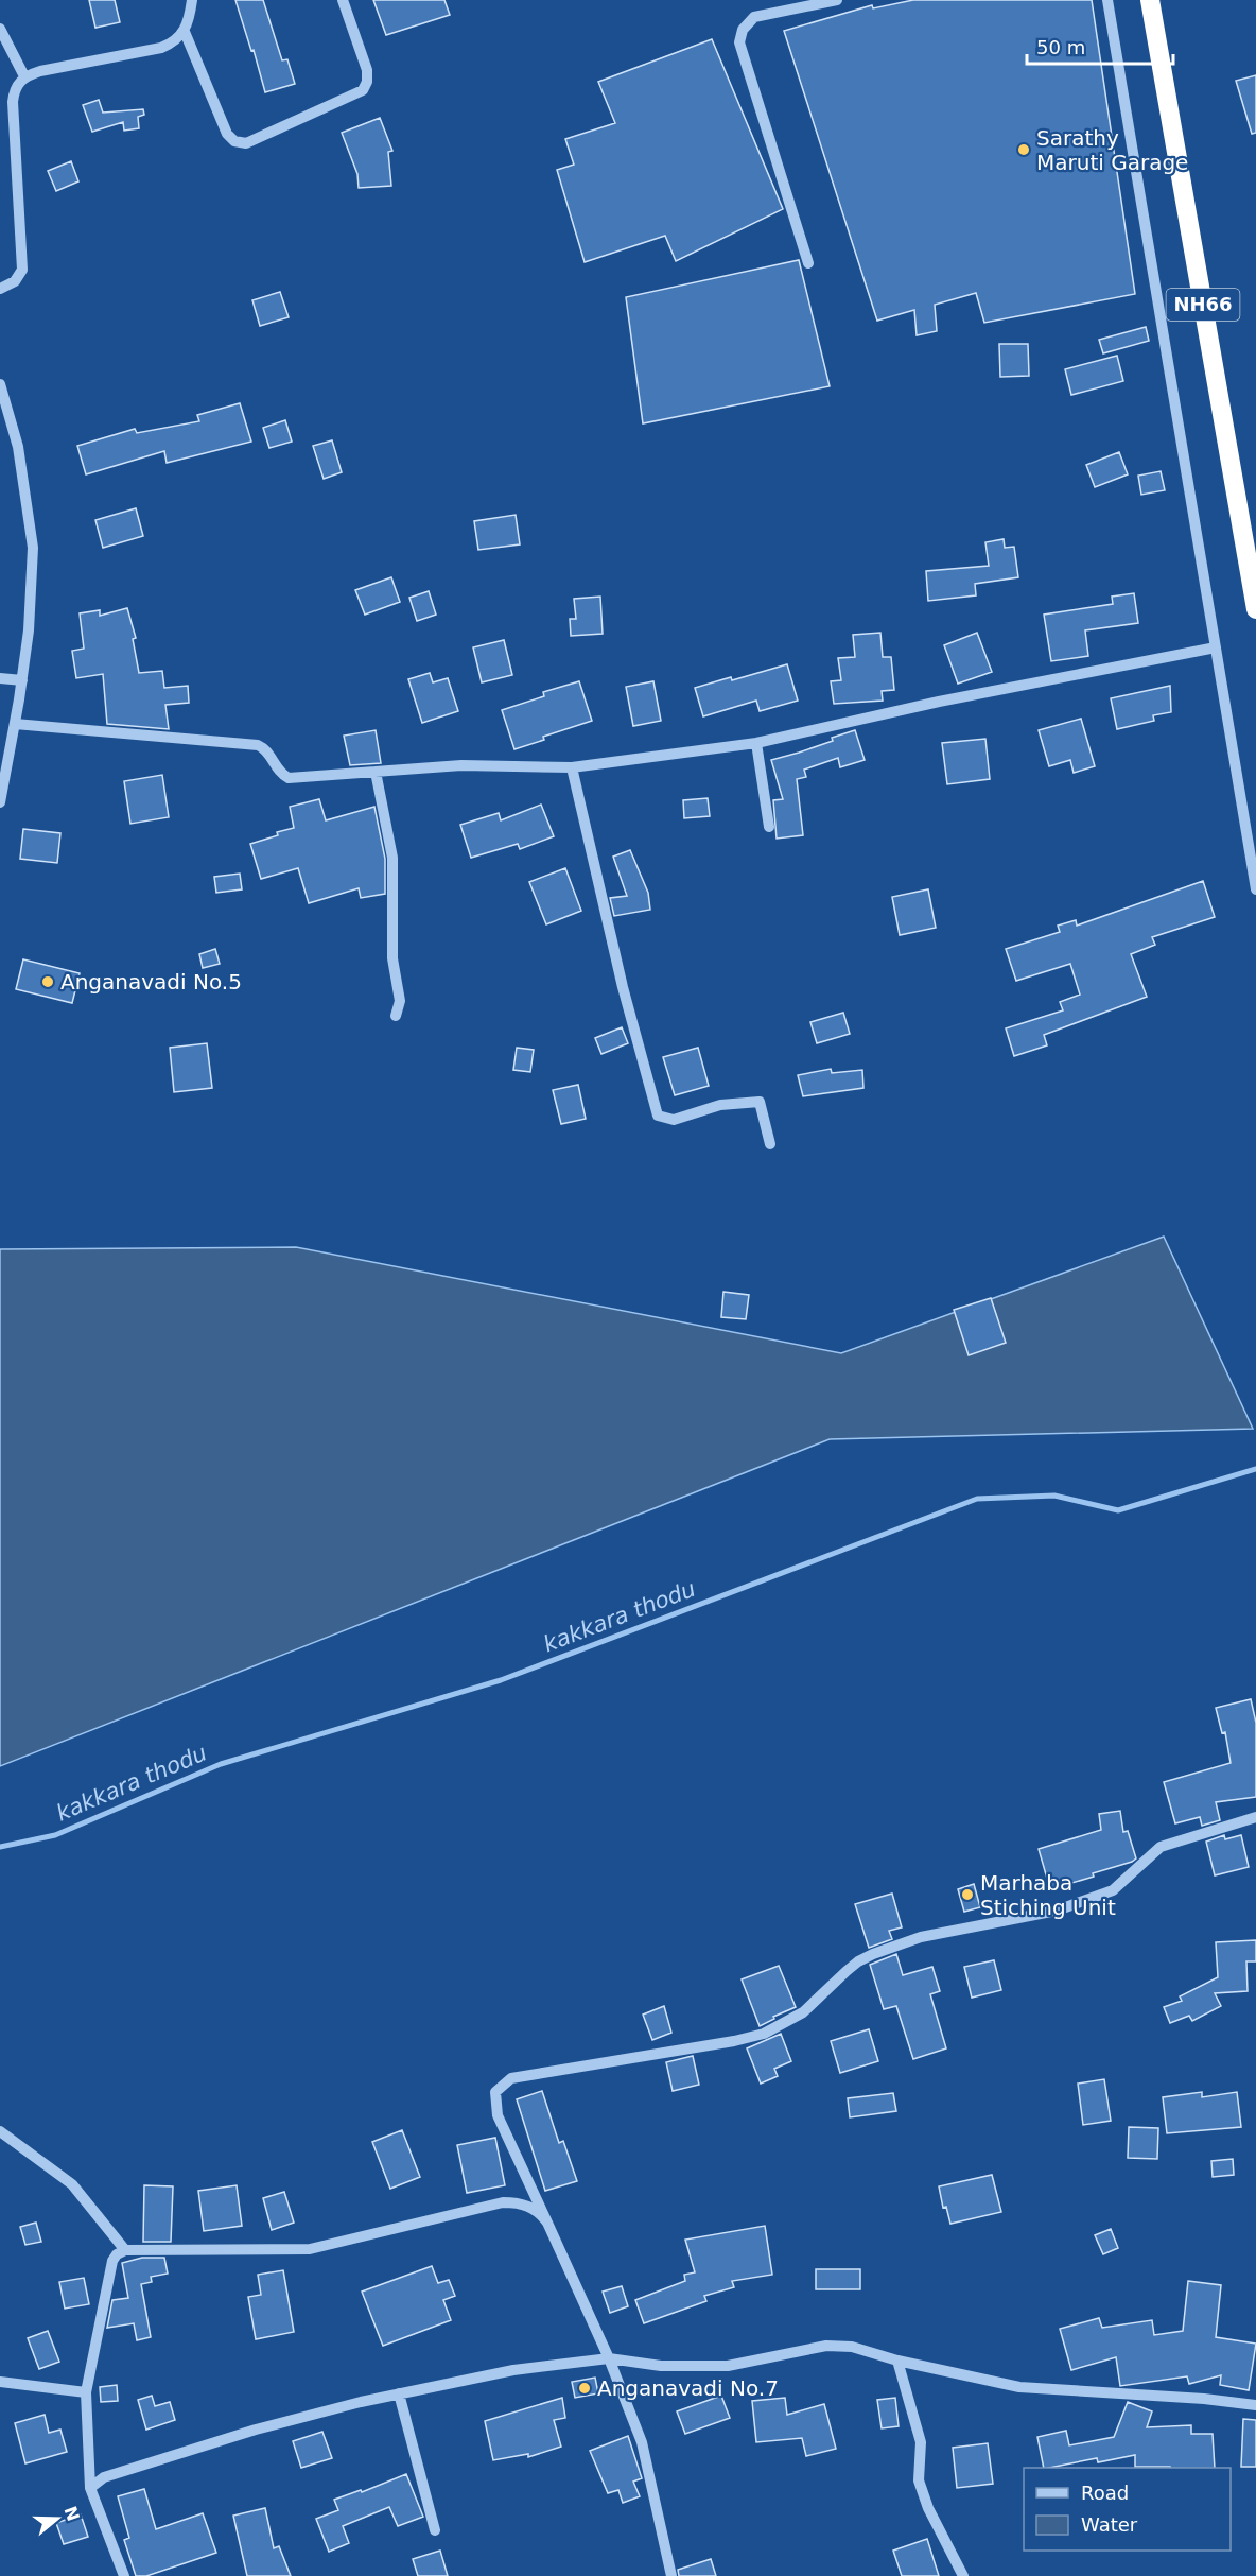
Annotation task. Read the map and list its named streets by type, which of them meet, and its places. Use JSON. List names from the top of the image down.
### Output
{
  "streets": {
    "highway": ["NH66"]
  },
  "water": ["kakkara thodu"],
  "places": [
    "Sarathy Maruti Garage",
    "Anganavadi No.5",
    "Marhaba Stiching Unit",
    "Anganavadi No.7"
  ],
  "legend": ["Road", "Water"],
  "scale_bar": "50 m",
  "north": "right"
}
